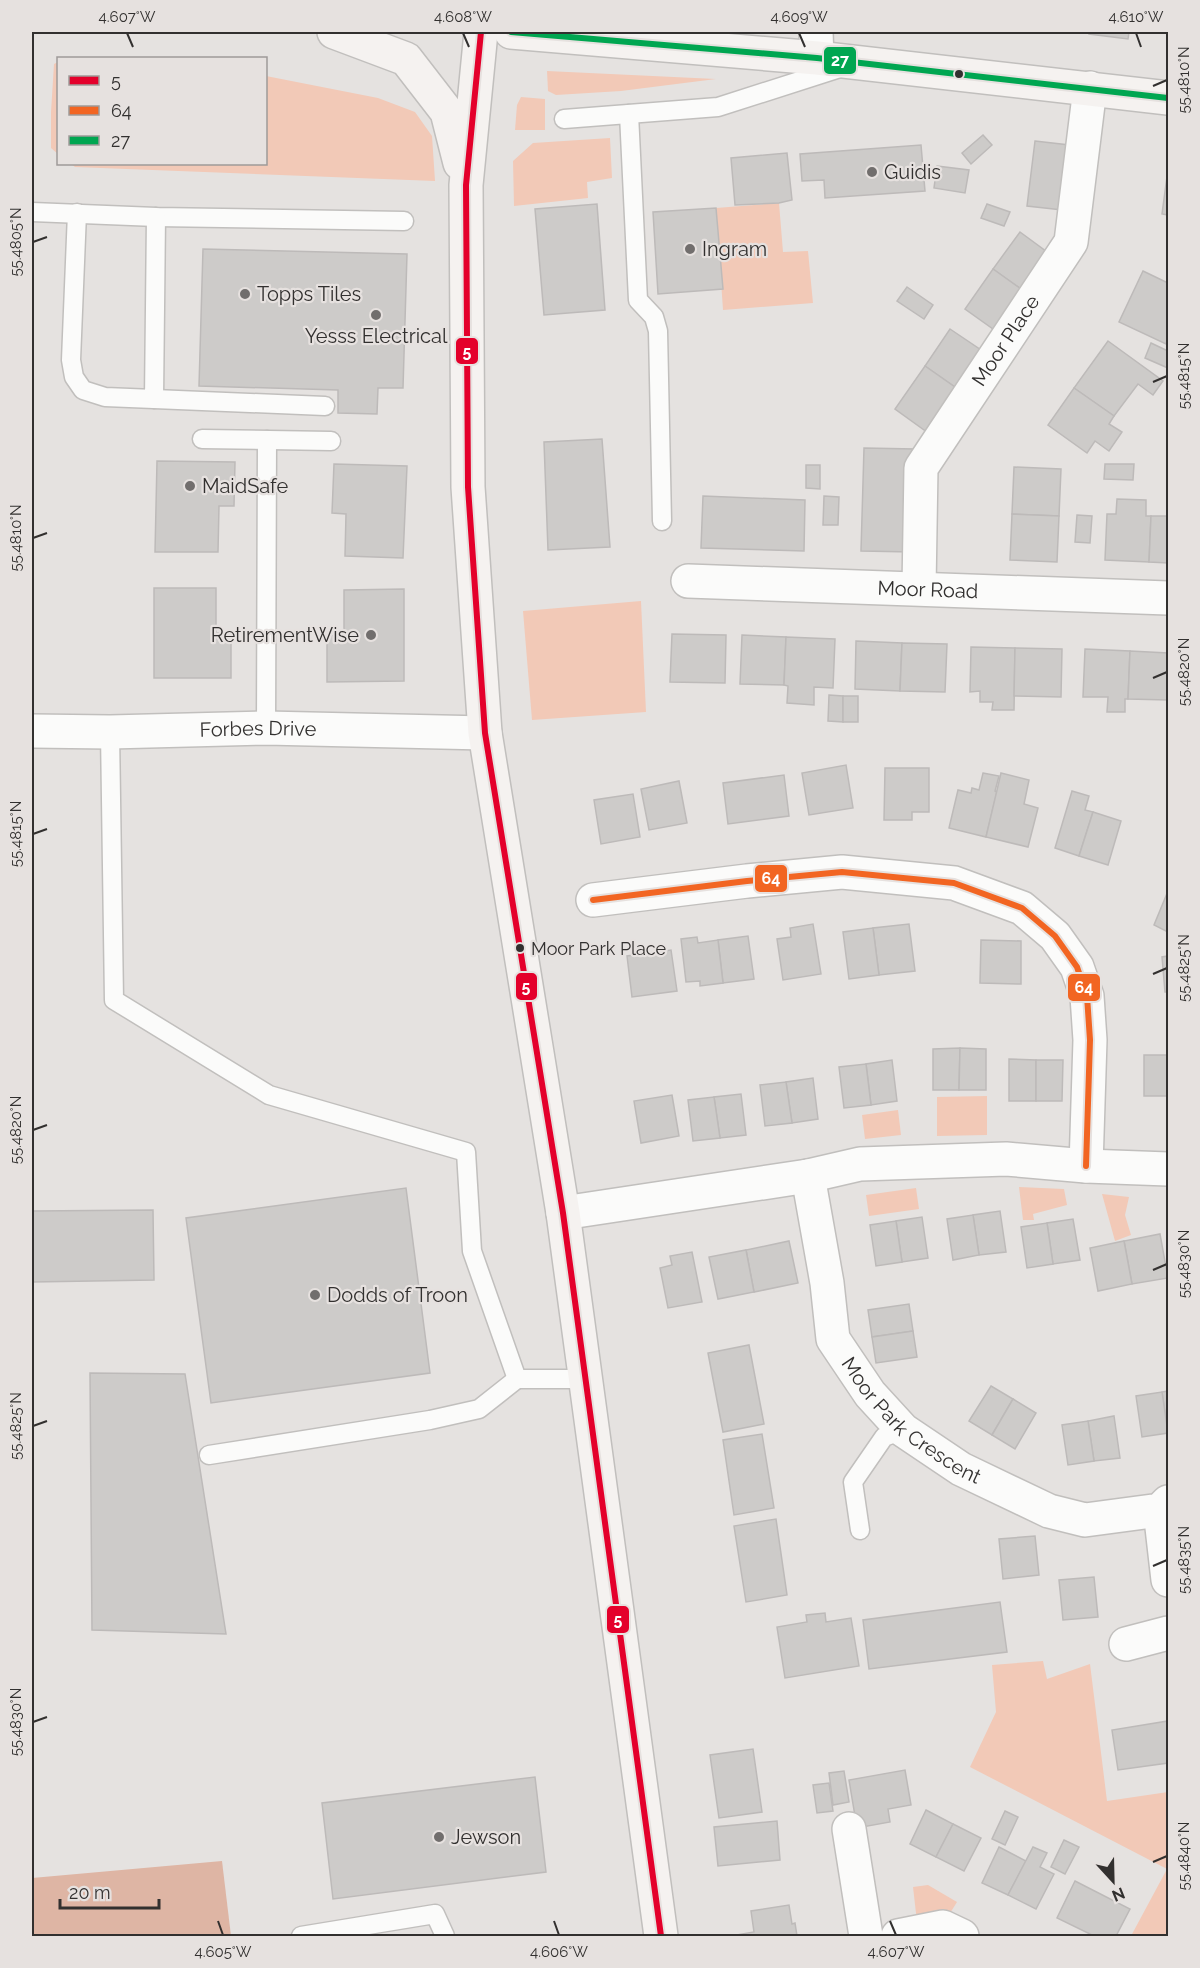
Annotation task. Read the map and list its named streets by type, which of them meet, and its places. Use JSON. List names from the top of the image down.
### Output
{
  "streets": {
    "street": [
      "Moor Place",
      "Moor Road",
      "Forbes Drive",
      "Moor Park Crescent"
    ]
  },
  "crossings": [
    ["Moor Place", "Moor Road"]
  ],
  "places": [
    "Guidis",
    "Ingram",
    "Topps Tiles",
    "Yesss Electrical",
    "MaidSafe",
    "RetirementWise",
    "Moor Park Place",
    "Dodds of Troon",
    "Jewson"
  ],
  "lines": ["transit line 5", "transit line 27", "transit line 64"],
  "legend": ["5", "64", "27"],
  "scale_bar": "20 m",
  "north": "bottom",
  "coordinates": [
    "4.607°W",
    "4.608°W",
    "4.609°W",
    "4.610°W",
    "55.4810°N",
    "55.4805°N",
    "55.4815°N",
    "55.4820°N",
    "55.4825°N",
    "55.4830°N",
    "55.4835°N",
    "55.4840°N",
    "4.605°W",
    "4.606°W"
  ]
}
